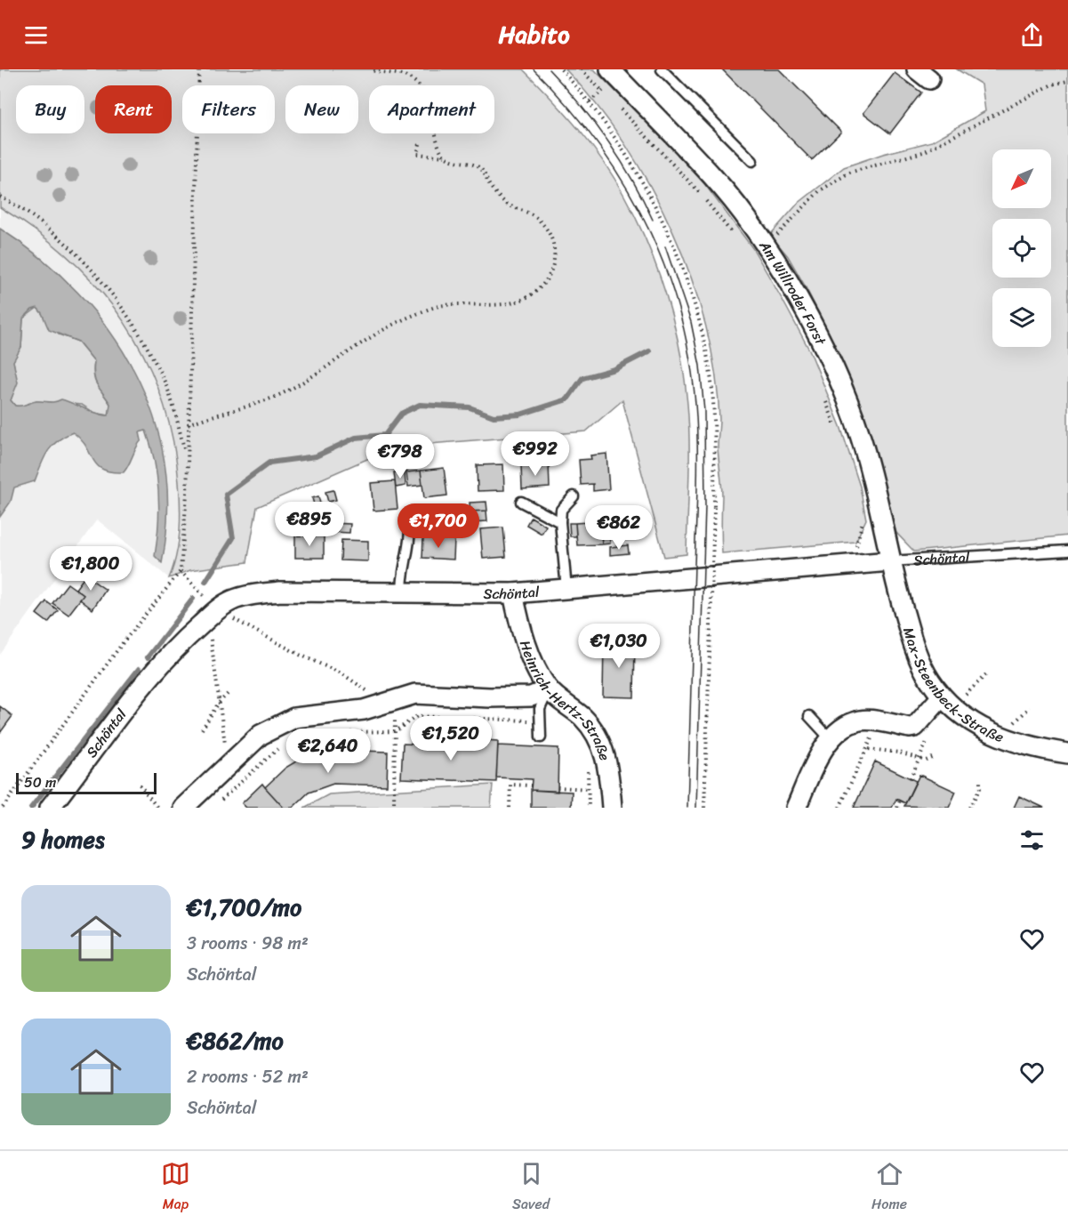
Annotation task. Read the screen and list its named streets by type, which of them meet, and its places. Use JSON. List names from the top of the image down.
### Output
{
  "streets": {
    "street": [
      "Am Willroder Forst",
      "Schöntal",
      "Max-Steenbeck-Straße",
      "Heinrich-Hertz-Straße"
    ]
  },
  "crossings": [
    ["Am Willroder Forst", "Schöntal"],
    ["Am Willroder Forst", "Max-Steenbeck-Straße"],
    ["Schöntal", "Max-Steenbeck-Straße"],
    ["Schöntal", "Heinrich-Hertz-Straße"]
  ],
  "scale_bar": "50 m",
  "north": "bottom left",
  "page": {
    "header": "Habito",
    "chip": [
      "Buy",
      "Rent",
      "Filters",
      "New",
      "Apartment"
    ],
    "price": [
      "€992",
      "€798",
      "€895",
      "€1,700",
      "€862",
      "€1,800",
      "€1,030",
      "€1,520",
      "€2,640"
    ],
    "scale": "50 m",
    "heading": "9 homes",
    "list": [
      {
        "name": "€1,700/mo",
        "note": "3 rooms · 98 m² · Schöntal"
      },
      {
        "name": "€862/mo",
        "note": "2 rooms · 52 m² · Schöntal"
      }
    ],
    "tabs": ["Map", "Saved", "Home"]
  }
}
